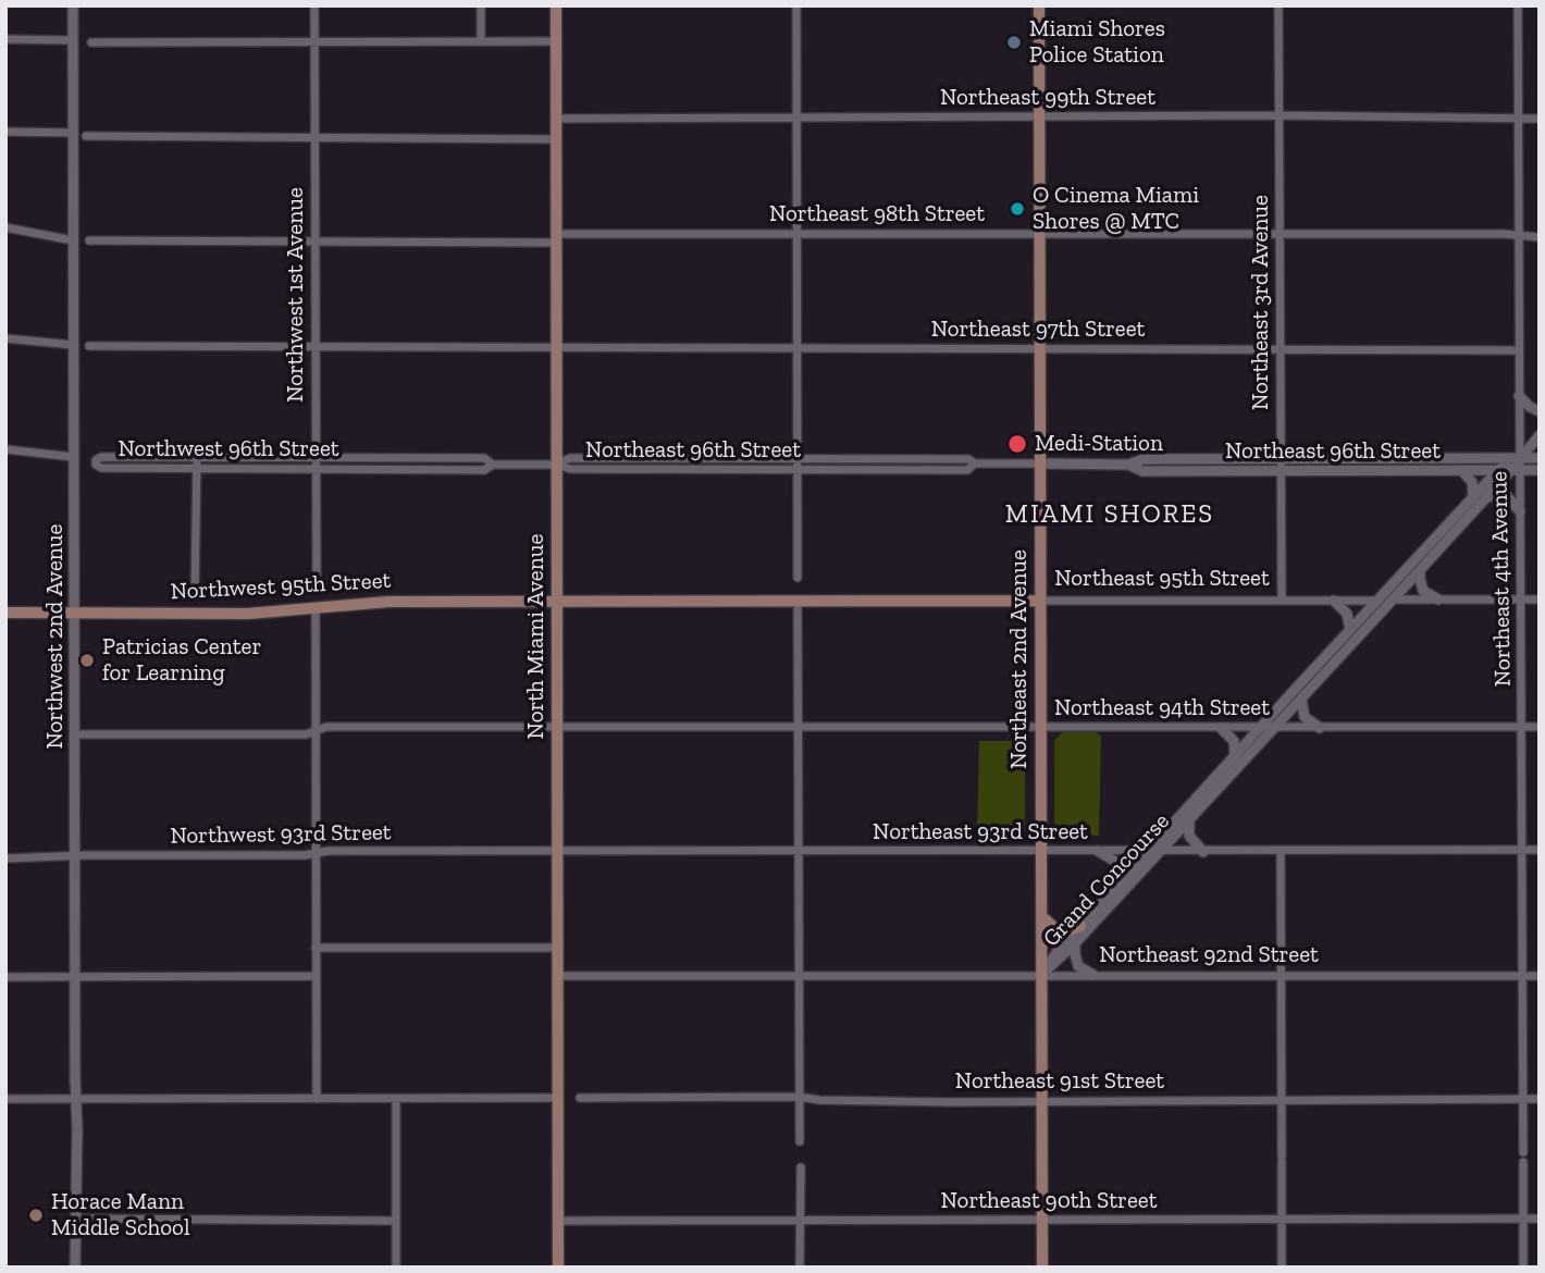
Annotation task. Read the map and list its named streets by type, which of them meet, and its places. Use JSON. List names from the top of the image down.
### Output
{
  "streets": {
    "main road": [
      "Northeast 95th Street",
      "Northwest 95th Street",
      "North Miami Avenue",
      "Northeast 2nd Avenue"
    ],
    "street": [
      "Northeast 99th Street",
      "Northeast 98th Street",
      "Northwest 1st Avenue",
      "Northeast 3rd Avenue",
      "Northeast 97th Street",
      "Northwest 96th Street",
      "Northeast 96th Street",
      "Northeast 4th Avenue",
      "Northwest 2nd Avenue",
      "Northeast 94th Street",
      "Northeast 93rd Street",
      "Northwest 93rd Street",
      "Grand Concourse",
      "Northeast 92nd Street",
      "Northeast 91st Street",
      "Northeast 90th Street"
    ]
  },
  "crossings": [
    ["Northeast 99th Street", "Northeast 3rd Avenue"],
    ["Northeast 99th Street", "Northeast 4th Avenue"],
    ["Northeast 99th Street", "North Miami Avenue"],
    ["Northeast 99th Street", "Northeast 2nd Avenue"],
    ["Northeast 98th Street", "Northwest 1st Avenue"],
    ["Northeast 98th Street", "Northeast 3rd Avenue"],
    ["Northeast 98th Street", "Northeast 4th Avenue"],
    ["Northeast 98th Street", "North Miami Avenue"],
    ["Northeast 98th Street", "Northeast 2nd Avenue"],
    ["Northwest 1st Avenue", "Northeast 97th Street"],
    ["Northwest 1st Avenue", "Northwest 96th Street"],
    ["Northeast 3rd Avenue", "Northeast 97th Street"],
    ["Northeast 3rd Avenue", "Northeast 96th Street"],
    ["Northeast 3rd Avenue", "Northeast 95th Street"],
    ["Northeast 97th Street", "Northeast 4th Avenue"],
    ["Northeast 97th Street", "North Miami Avenue"],
    ["Northeast 97th Street", "Northeast 2nd Avenue"],
    ["Northwest 96th Street", "Northeast 96th Street"],
    ["Northwest 96th Street", "North Miami Avenue"],
    ["Northeast 96th Street", "Northeast 4th Avenue"],
    ["Northeast 96th Street", "North Miami Avenue"],
    ["Northeast 96th Street", "Northeast 2nd Avenue"],
    ["Northeast 96th Street", "Grand Concourse"],
    ["Northeast 95th Street", "Northeast 4th Avenue"],
    ["Northeast 95th Street", "Northwest 95th Street"],
    ["Northeast 95th Street", "North Miami Avenue"],
    ["Northeast 95th Street", "Northeast 2nd Avenue"],
    ["Northeast 95th Street", "Grand Concourse"],
    ["Northeast 4th Avenue", "Northeast 94th Street"],
    ["Northeast 4th Avenue", "Northeast 93rd Street"],
    ["Northeast 4th Avenue", "Grand Concourse"],
    ["Northeast 4th Avenue", "Northeast 92nd Street"],
    ["Northeast 4th Avenue", "Northeast 91st Street"],
    ["Northeast 4th Avenue", "Northeast 90th Street"],
    ["Northwest 95th Street", "Northwest 2nd Avenue"],
    ["Northwest 95th Street", "North Miami Avenue"],
    ["Northwest 2nd Avenue", "Northeast 94th Street"],
    ["Northwest 2nd Avenue", "Northwest 93rd Street"],
    ["North Miami Avenue", "Northeast 94th Street"],
    ["North Miami Avenue", "Northeast 93rd Street"],
    ["North Miami Avenue", "Northwest 93rd Street"],
    ["North Miami Avenue", "Northeast 92nd Street"],
    ["North Miami Avenue", "Northeast 90th Street"],
    ["Northeast 2nd Avenue", "Northeast 94th Street"],
    ["Northeast 2nd Avenue", "Northeast 93rd Street"],
    ["Northeast 2nd Avenue", "Grand Concourse"],
    ["Northeast 2nd Avenue", "Northeast 92nd Street"],
    ["Northeast 2nd Avenue", "Northeast 91st Street"],
    ["Northeast 2nd Avenue", "Northeast 90th Street"],
    ["Northeast 94th Street", "Grand Concourse"],
    ["Northeast 93rd Street", "Northwest 93rd Street"],
    ["Northeast 93rd Street", "Grand Concourse"],
    ["Grand Concourse", "Northeast 92nd Street"]
  ],
  "districts": ["MIAMI SHORES"],
  "places": [
    "Miami Shores Police Station",
    "O Cinema Miami Shores @ MTC",
    "Medi-Station",
    "Patricias Center for Learning",
    "Horace Mann Middle School"
  ]
}
